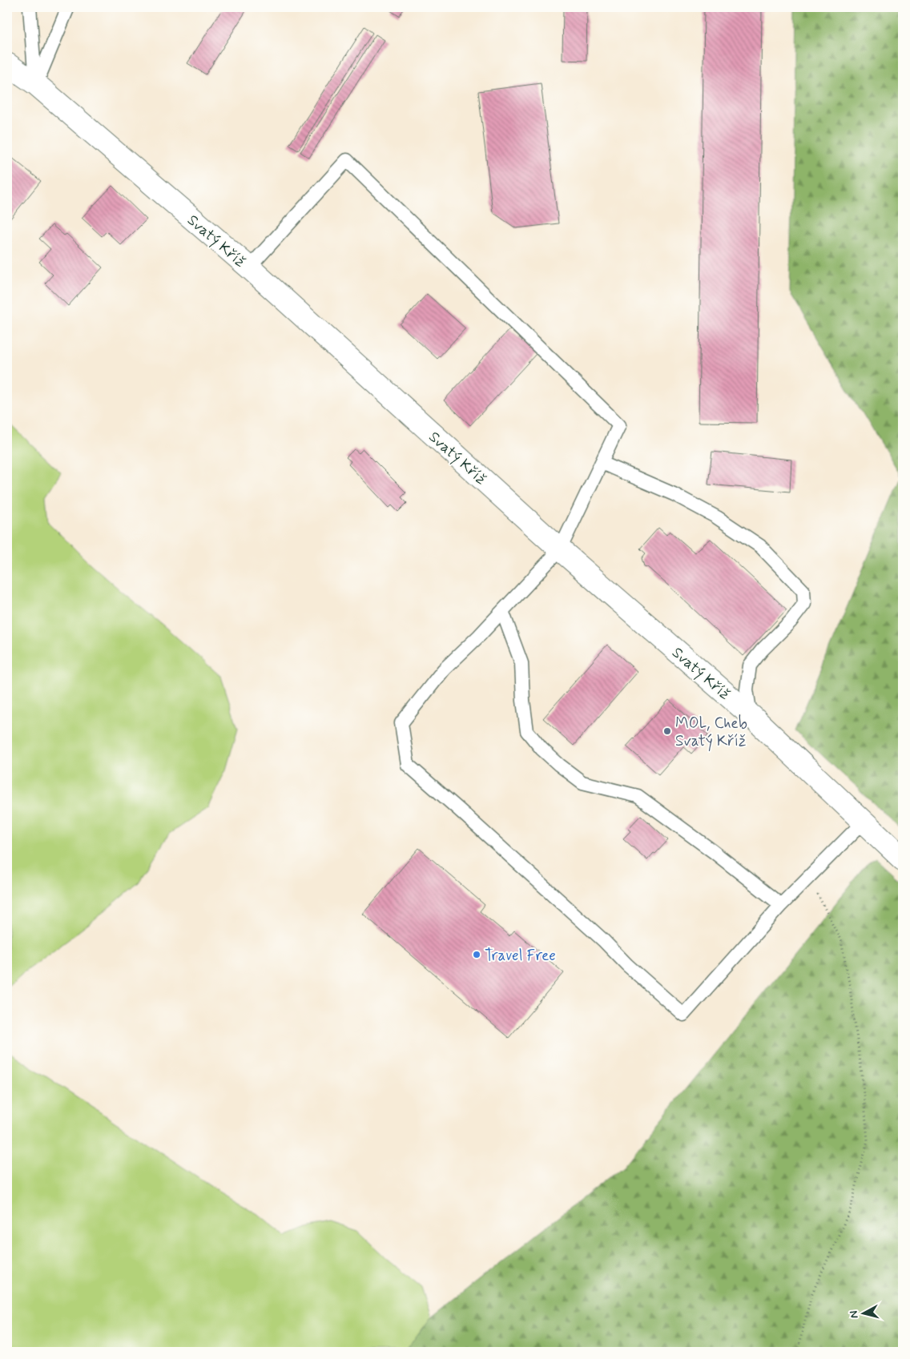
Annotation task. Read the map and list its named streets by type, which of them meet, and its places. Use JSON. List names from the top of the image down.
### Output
{
  "streets": {
    "main road": ["Svatý Kříž"]
  },
  "places": ["MOL, Cheb Svatý Kříž", "Travel Free"],
  "north": "left"
}
